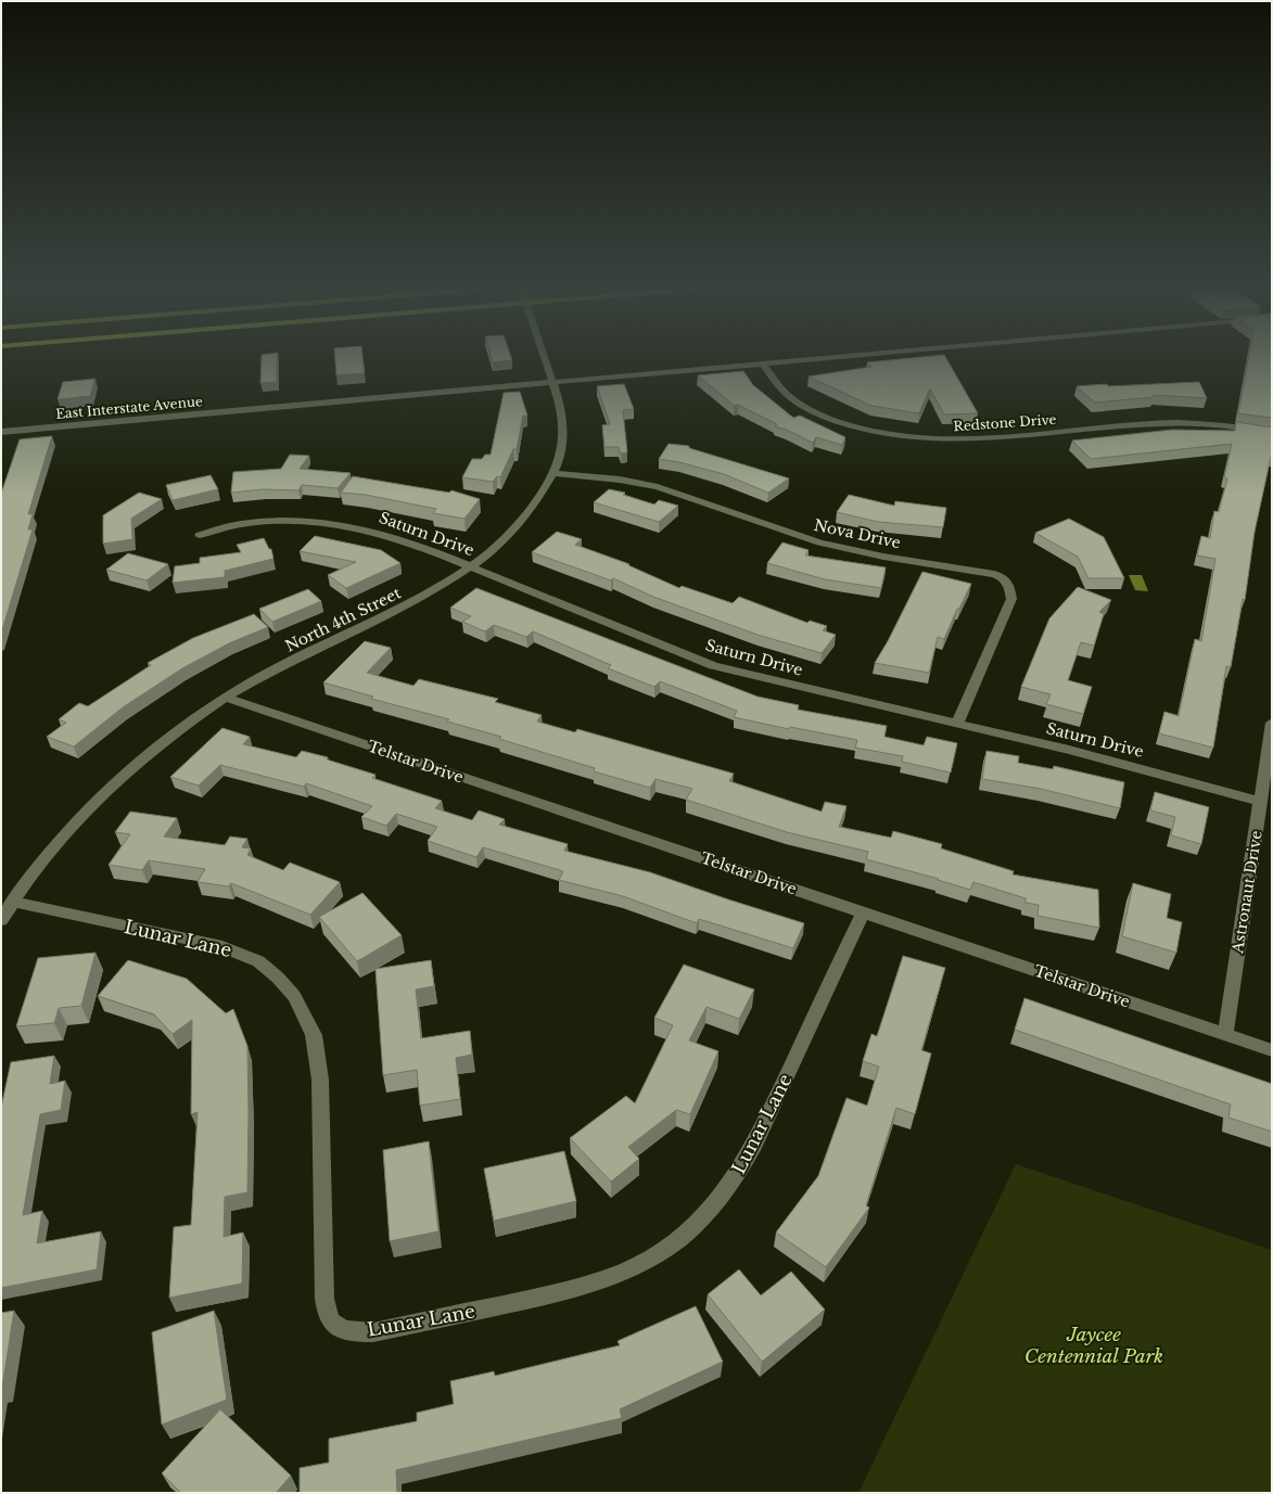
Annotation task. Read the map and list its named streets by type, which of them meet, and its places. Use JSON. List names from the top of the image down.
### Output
{
  "streets": {
    "street": [
      "East Interstate Avenue",
      "Redstone Drive",
      "Saturn Drive",
      "Nova Drive",
      "North 4th Street",
      "Telstar Drive",
      "Astronaut Drive",
      "Lunar Lane"
    ]
  },
  "crossings": [
    ["East Interstate Avenue", "Redstone Drive"],
    ["East Interstate Avenue", "North 4th Street"],
    ["Saturn Drive", "Nova Drive"],
    ["Saturn Drive", "North 4th Street"],
    ["Saturn Drive", "Astronaut Drive"],
    ["Nova Drive", "North 4th Street"],
    ["North 4th Street", "Telstar Drive"],
    ["North 4th Street", "Lunar Lane"],
    ["Telstar Drive", "Astronaut Drive"],
    ["Telstar Drive", "Lunar Lane"]
  ],
  "parks": ["Jaycee Centennial Park"]
}
